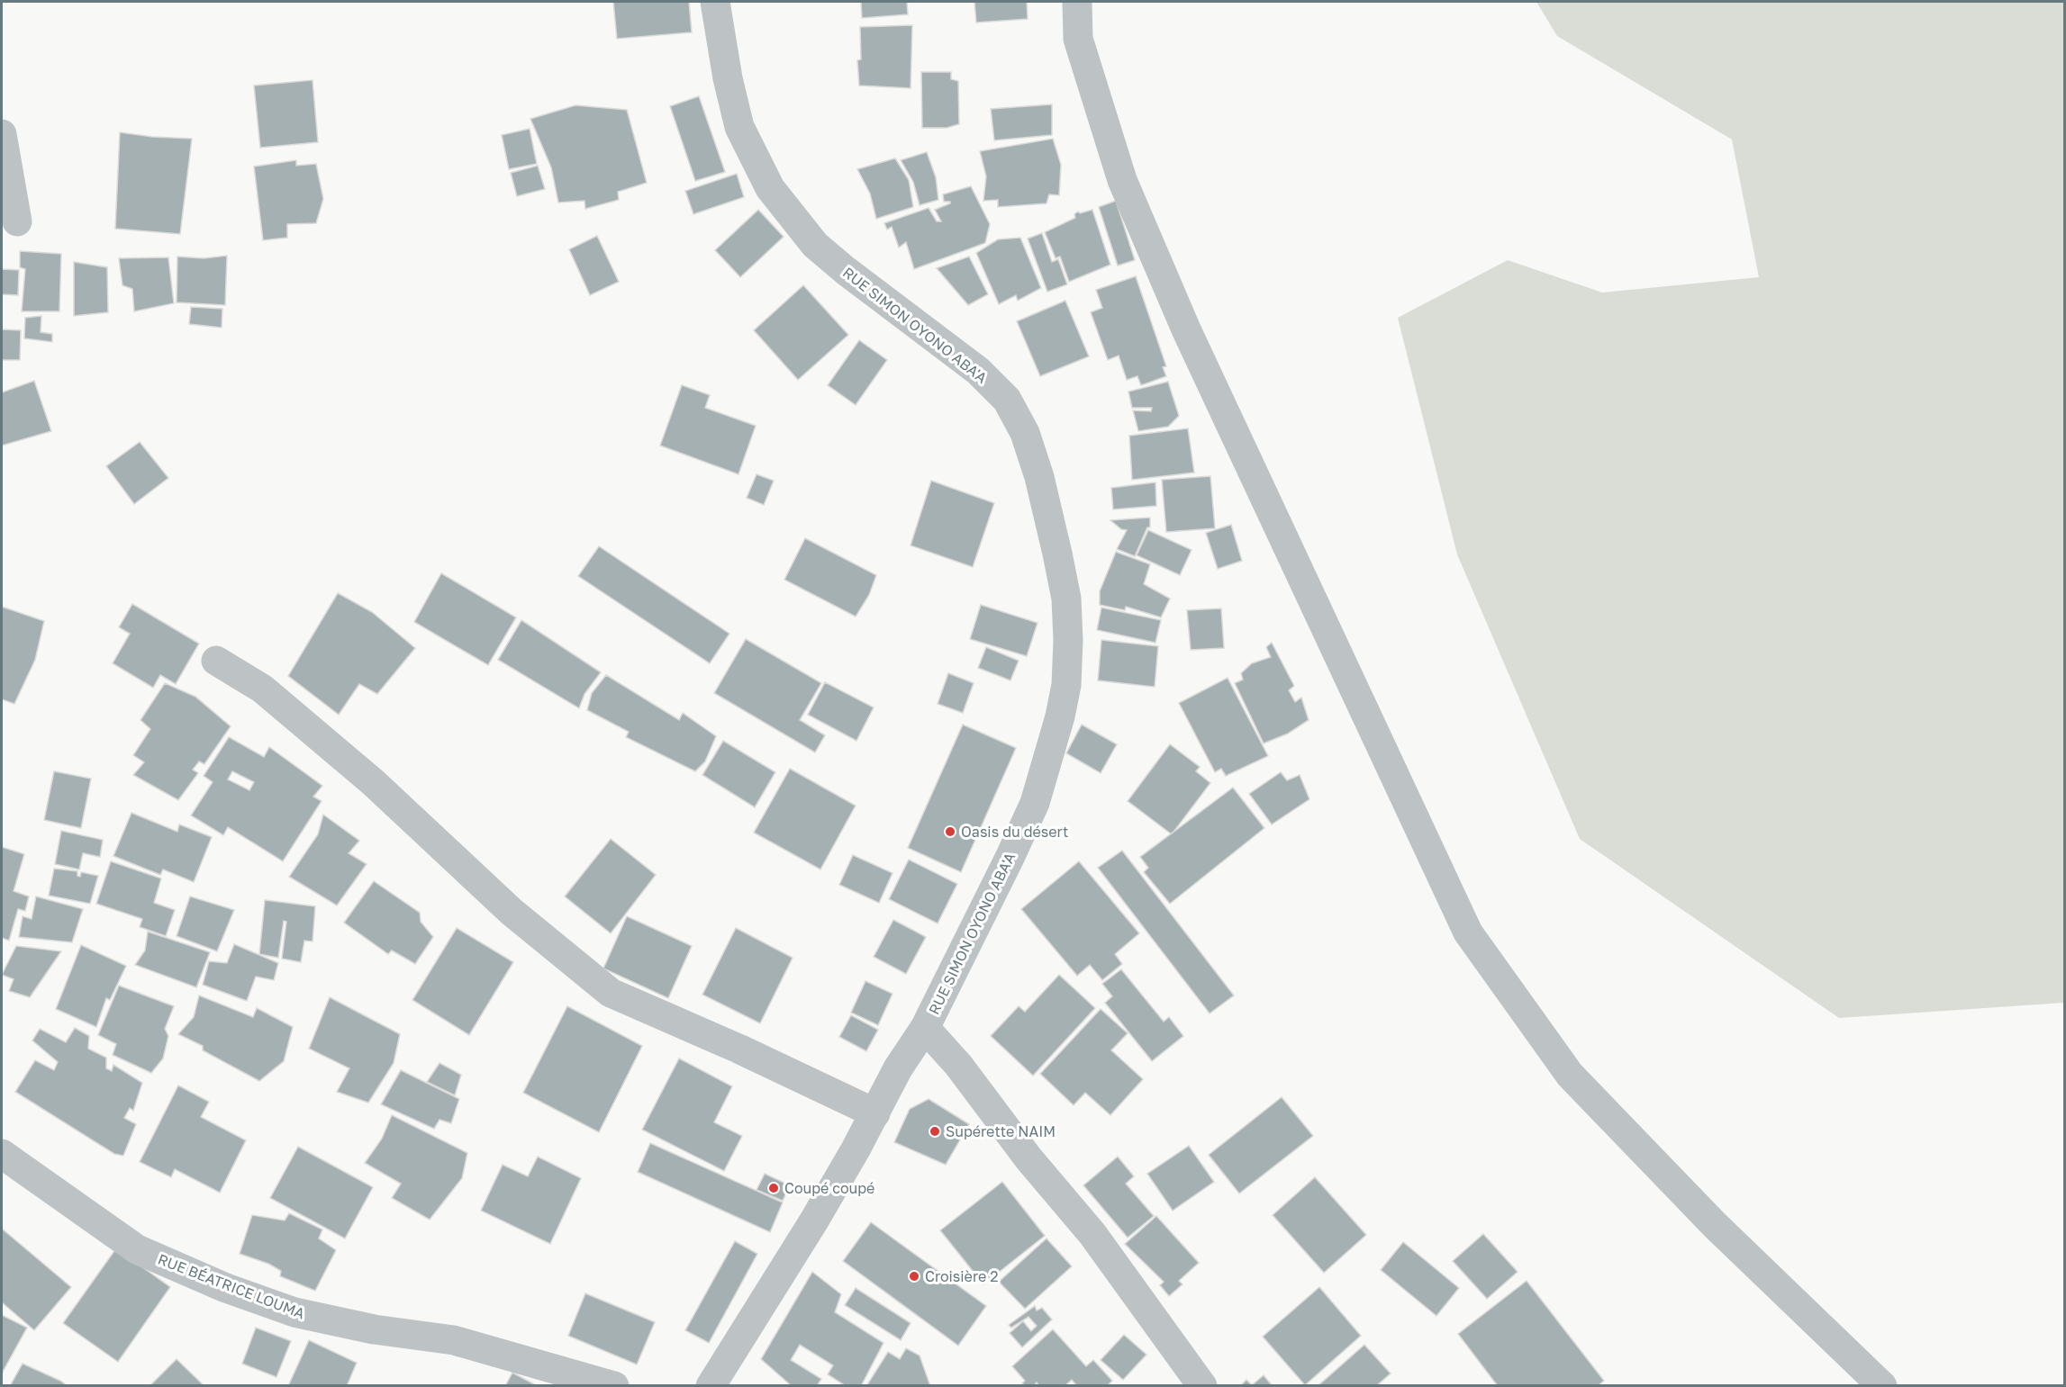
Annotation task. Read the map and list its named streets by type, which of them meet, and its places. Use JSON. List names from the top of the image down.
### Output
{
  "streets": {
    "street": ["RUE SIMON OYONO ABA'A", "RUE BÉATRICE LOUMA"]
  },
  "places": [
    "Oasis du désert",
    "Supérette NAIM",
    "Coupé coupé",
    "Croisière 2"
  ]
}
